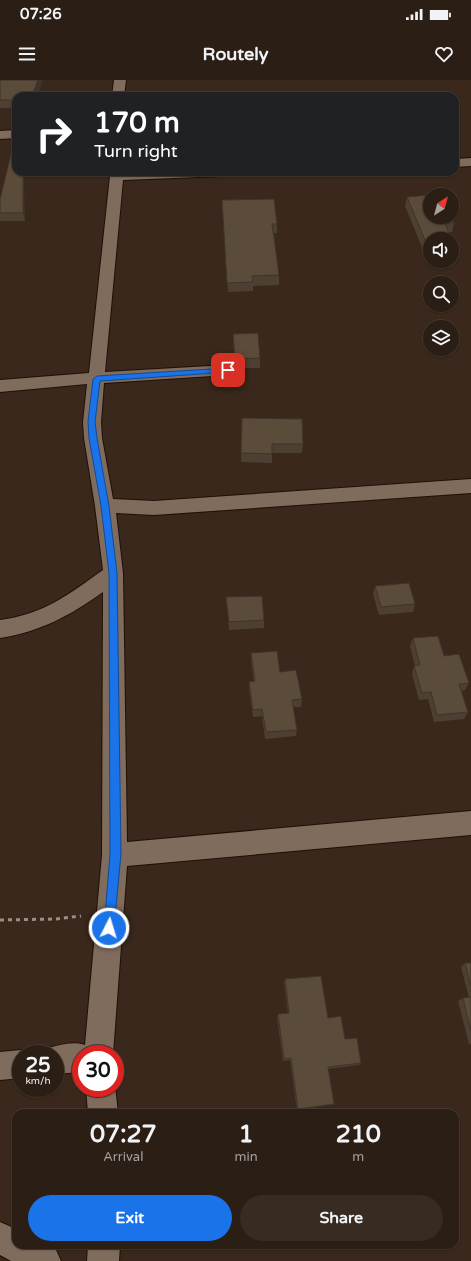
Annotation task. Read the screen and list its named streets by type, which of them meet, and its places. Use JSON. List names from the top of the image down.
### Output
{
  "north": "top right",
  "page": {
    "status": "07:26",
    "header": "Routely",
    "turn": ["170 m", "Turn right"],
    "speed": "25 km/h",
    "limit": "30",
    "eta": [
      "07:27",
      "Arrival",
      "1",
      "min",
      "210",
      "m"
    ],
    "buttons": ["Exit", "Share"]
  }
}
